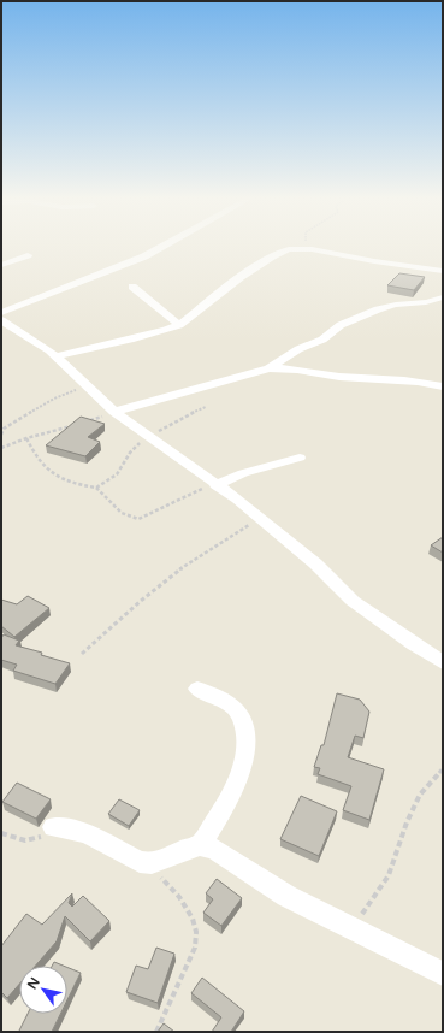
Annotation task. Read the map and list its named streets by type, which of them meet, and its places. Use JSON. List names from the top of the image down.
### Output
{
  "north": "top left"
}
